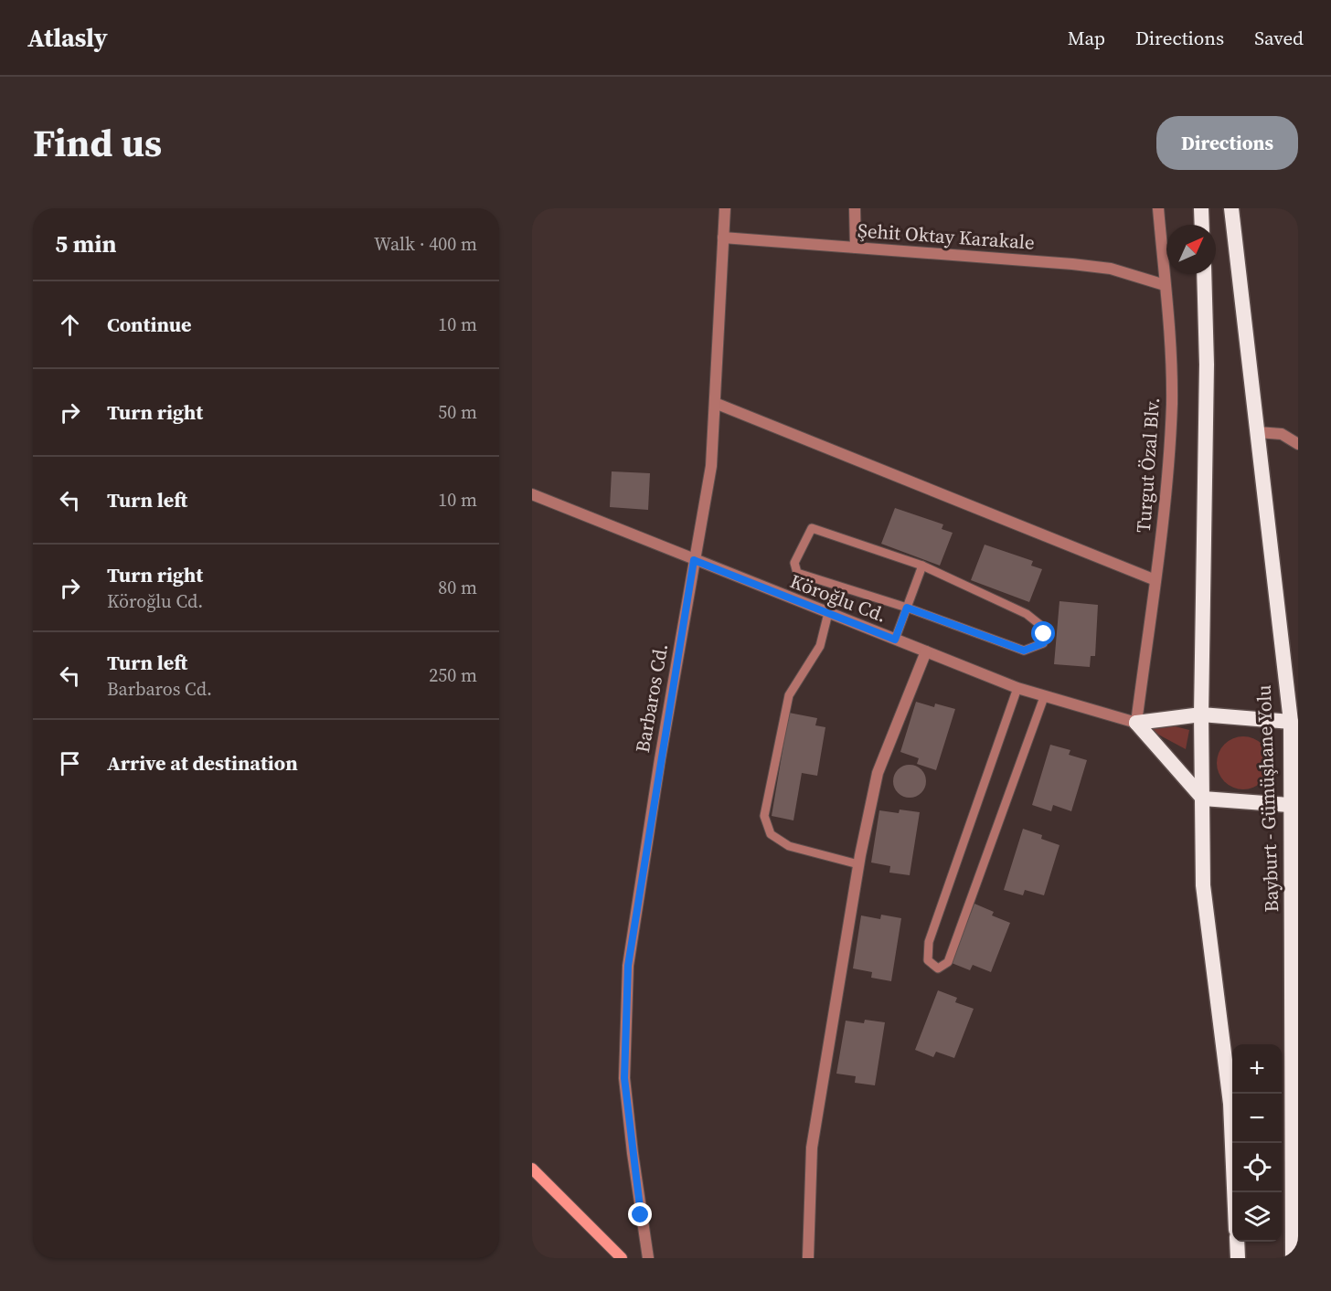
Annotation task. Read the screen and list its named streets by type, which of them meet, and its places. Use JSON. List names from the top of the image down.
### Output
{
  "streets": {
    "highway": ["Bayburt - Gümüşhane Yolu"],
    "street": [
      "Şehit Oktay Karakale",
      "Turgut Özal Blv.",
      "Köroğlu Cd.",
      "Barbaros Cd."
    ]
  },
  "crossings": [
    ["Şehit Oktay Karakale", "Turgut Özal Blv."],
    ["Şehit Oktay Karakale", "Barbaros Cd."],
    ["Turgut Özal Blv.", "Köroğlu Cd."],
    ["Köroğlu Cd.", "Barbaros Cd."]
  ],
  "north": "top right",
  "page": {
    "header": "Atlasly",
    "nav": ["Map", "Directions", "Saved"],
    "title": "Find us",
    "buttons": "Directions",
    "heading": ["5 min", "Walk · 400 m"],
    "list": [
      ["Continue", "10 m"],
      ["Turn right", "50 m"],
      ["Turn left", "10 m"],
      ["Turn right", "Köroğlu Cd.", "80 m"],
      ["Turn left", "Barbaros Cd.", "250 m"],
      "Arrive at destination"
    ],
    "map_buttons": ["+", "−"]
  }
}
